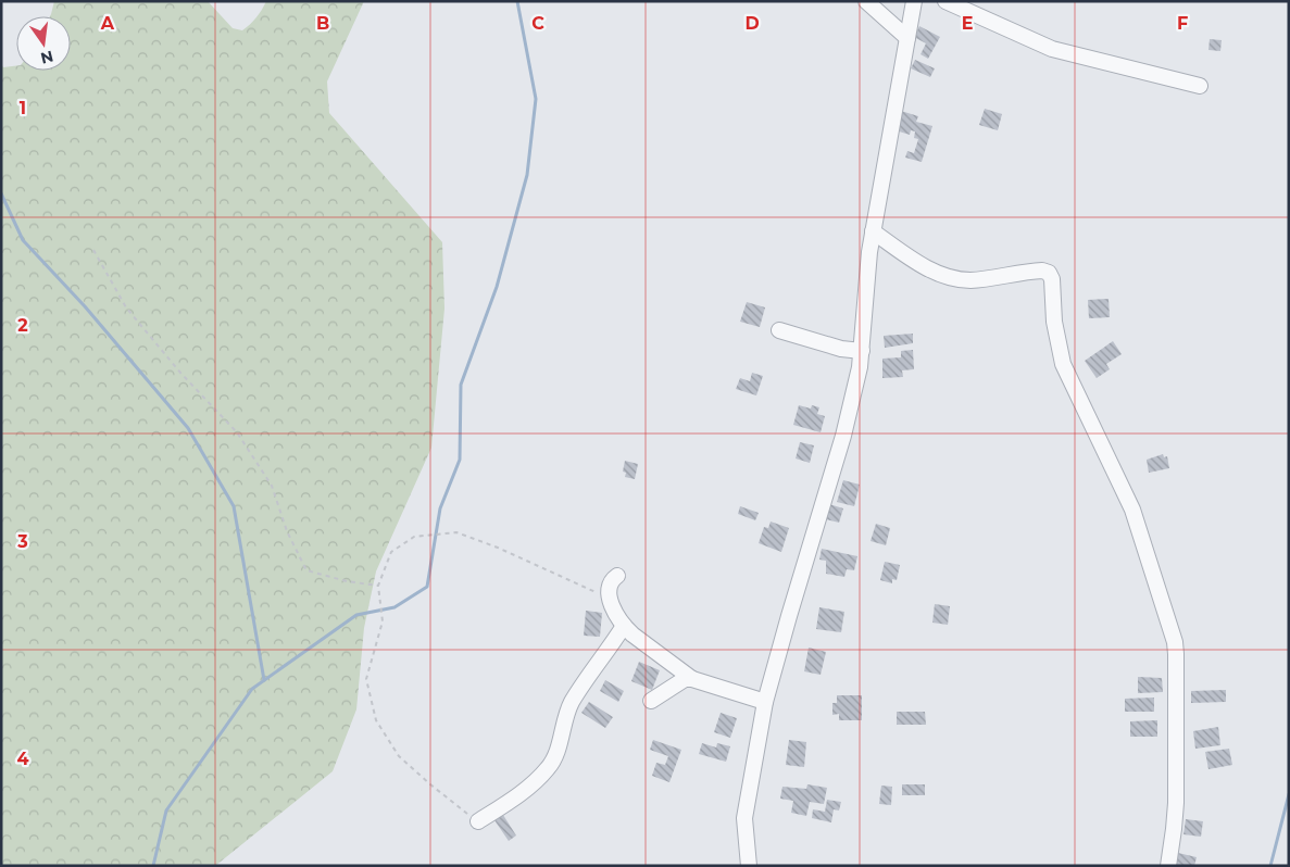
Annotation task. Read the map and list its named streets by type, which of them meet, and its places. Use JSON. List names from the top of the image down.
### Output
{
  "north": "bottom",
  "grid": {
    "columns": [
      "A",
      "B",
      "C",
      "D",
      "E",
      "F"
    ],
    "rows": [
      "1",
      "2",
      "3",
      "4"
    ]
  }
}
